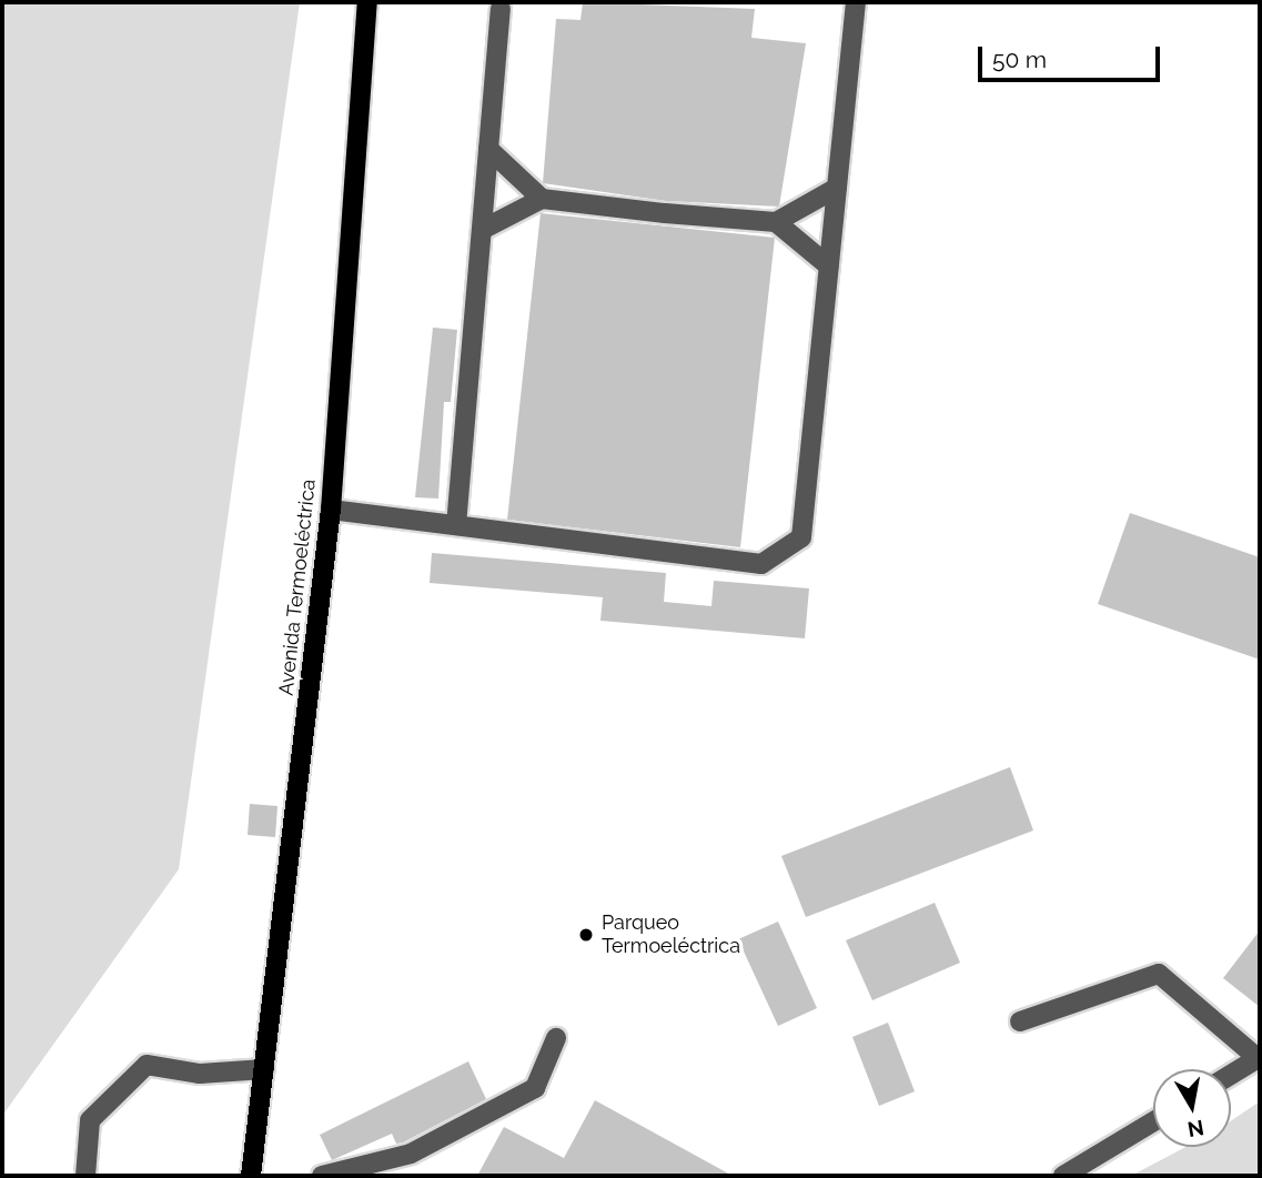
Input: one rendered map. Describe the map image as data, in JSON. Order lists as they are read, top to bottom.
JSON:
{
  "streets": {
    "main road": ["Avenida Termoeléctrica"]
  },
  "places": ["Parqueo Termoeléctrica"],
  "scale_bar": "50 m",
  "north": "bottom"
}
